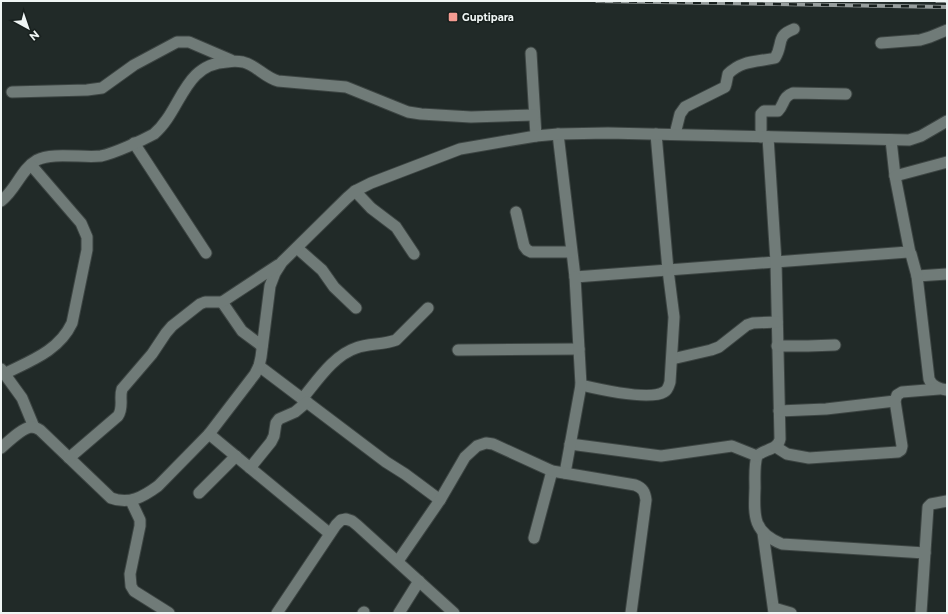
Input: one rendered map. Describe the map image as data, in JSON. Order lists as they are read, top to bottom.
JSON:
{
  "places": {
    "transit": ["Guptipara"]
  },
  "north": "bottom right"
}
